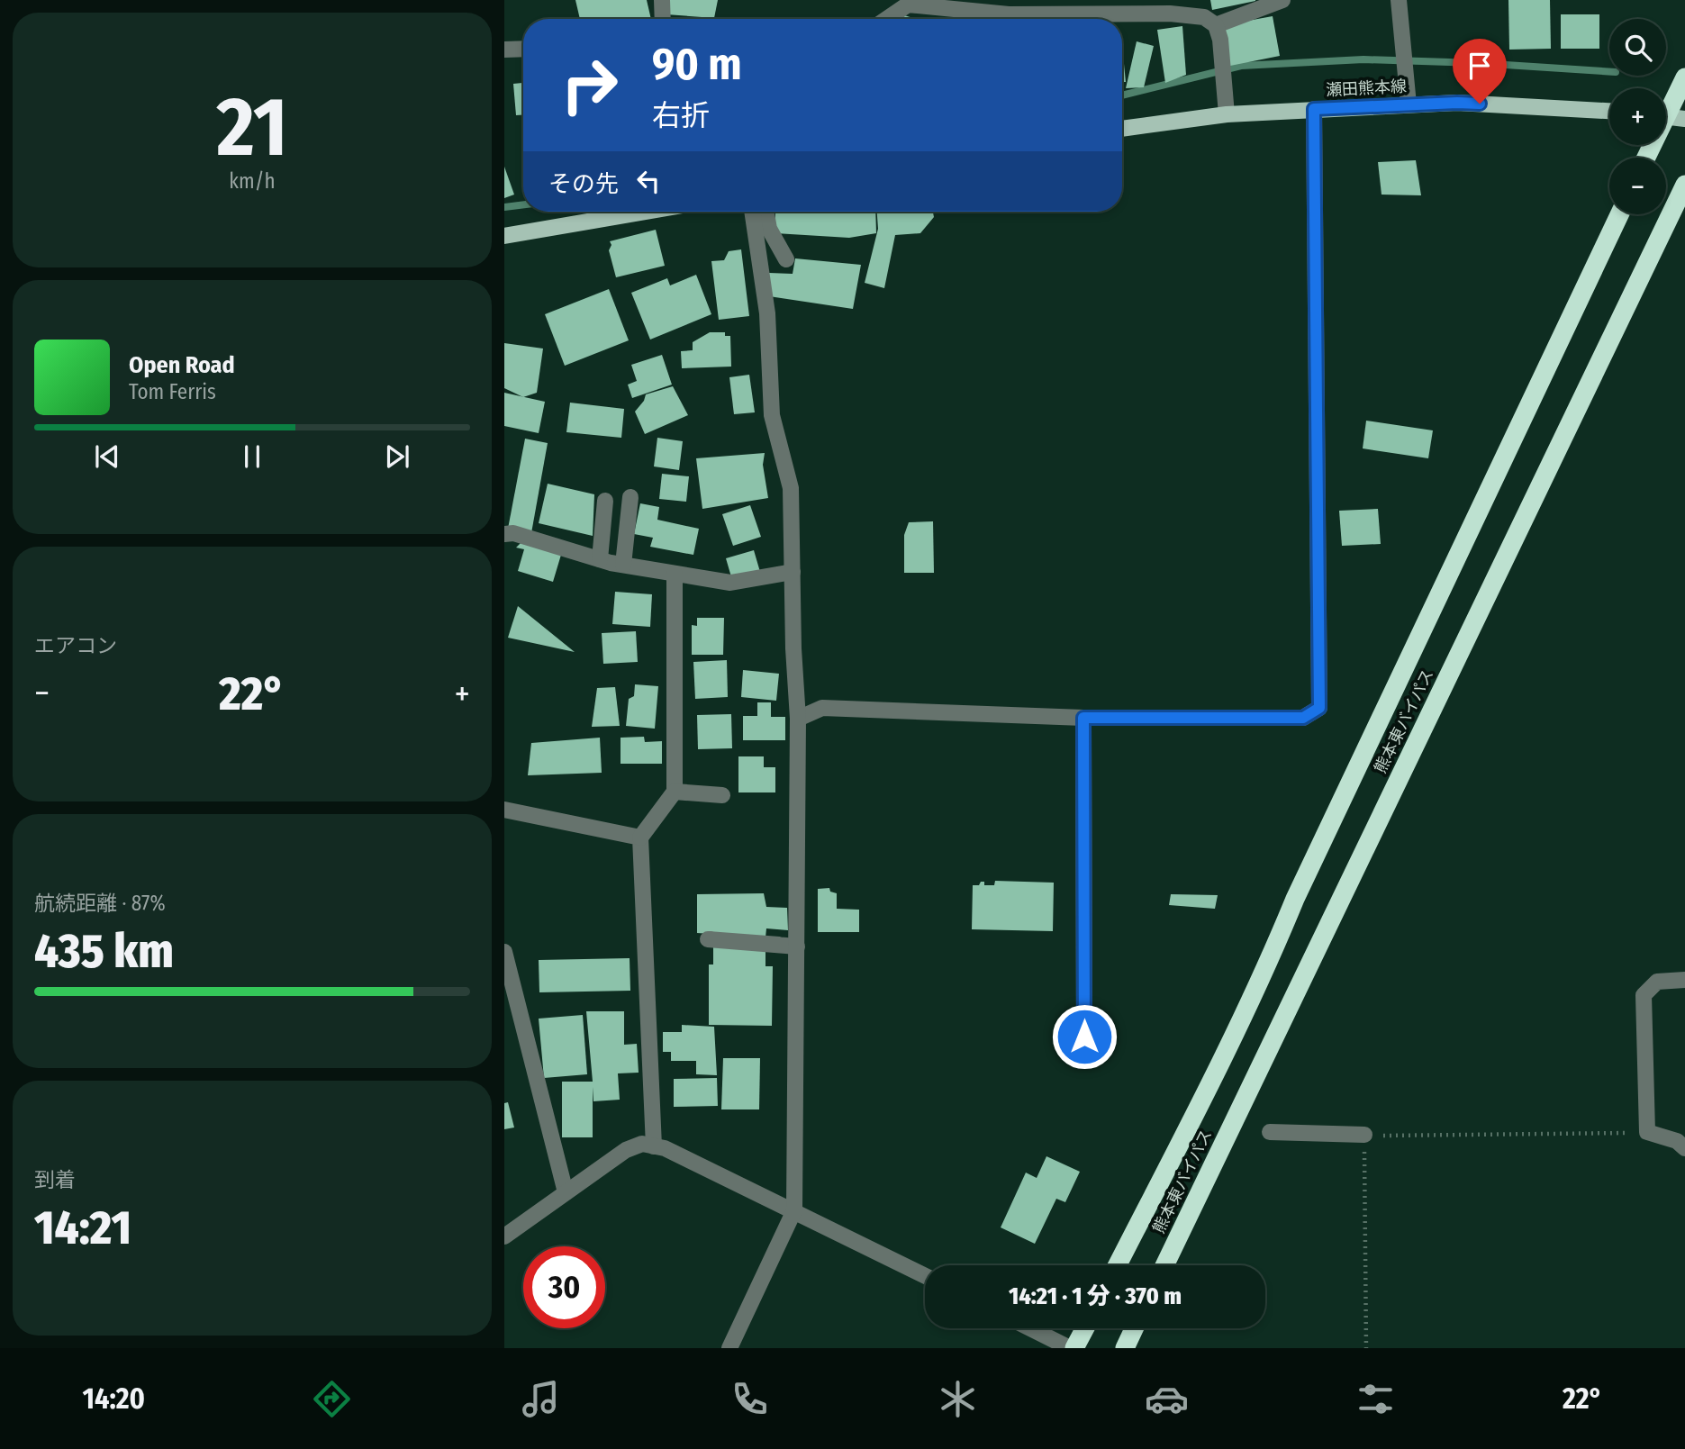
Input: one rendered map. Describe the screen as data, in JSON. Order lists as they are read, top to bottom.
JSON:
{
  "streets": {
    "highway": ["熊本東バイパス"],
    "main road": ["瀬田熊本線"]
  },
  "page": {
    "tile": [
      ["21", "km/h"],
      "エアコン",
      ["航続距離 · 87%", "435 km"],
      ["到着", "14:21"]
    ],
    "map_buttons": ["+", "−"],
    "turn": ["90 m", "右折"],
    "then": "その先",
    "song": ["Open Road", "Tom Ferris"],
    "heat": ["−", "22°", "+"],
    "limit": "30",
    "trip": "14:21 · 1 分 · 370 m",
    "tabs": ["14:20", "22°"]
  }
}
